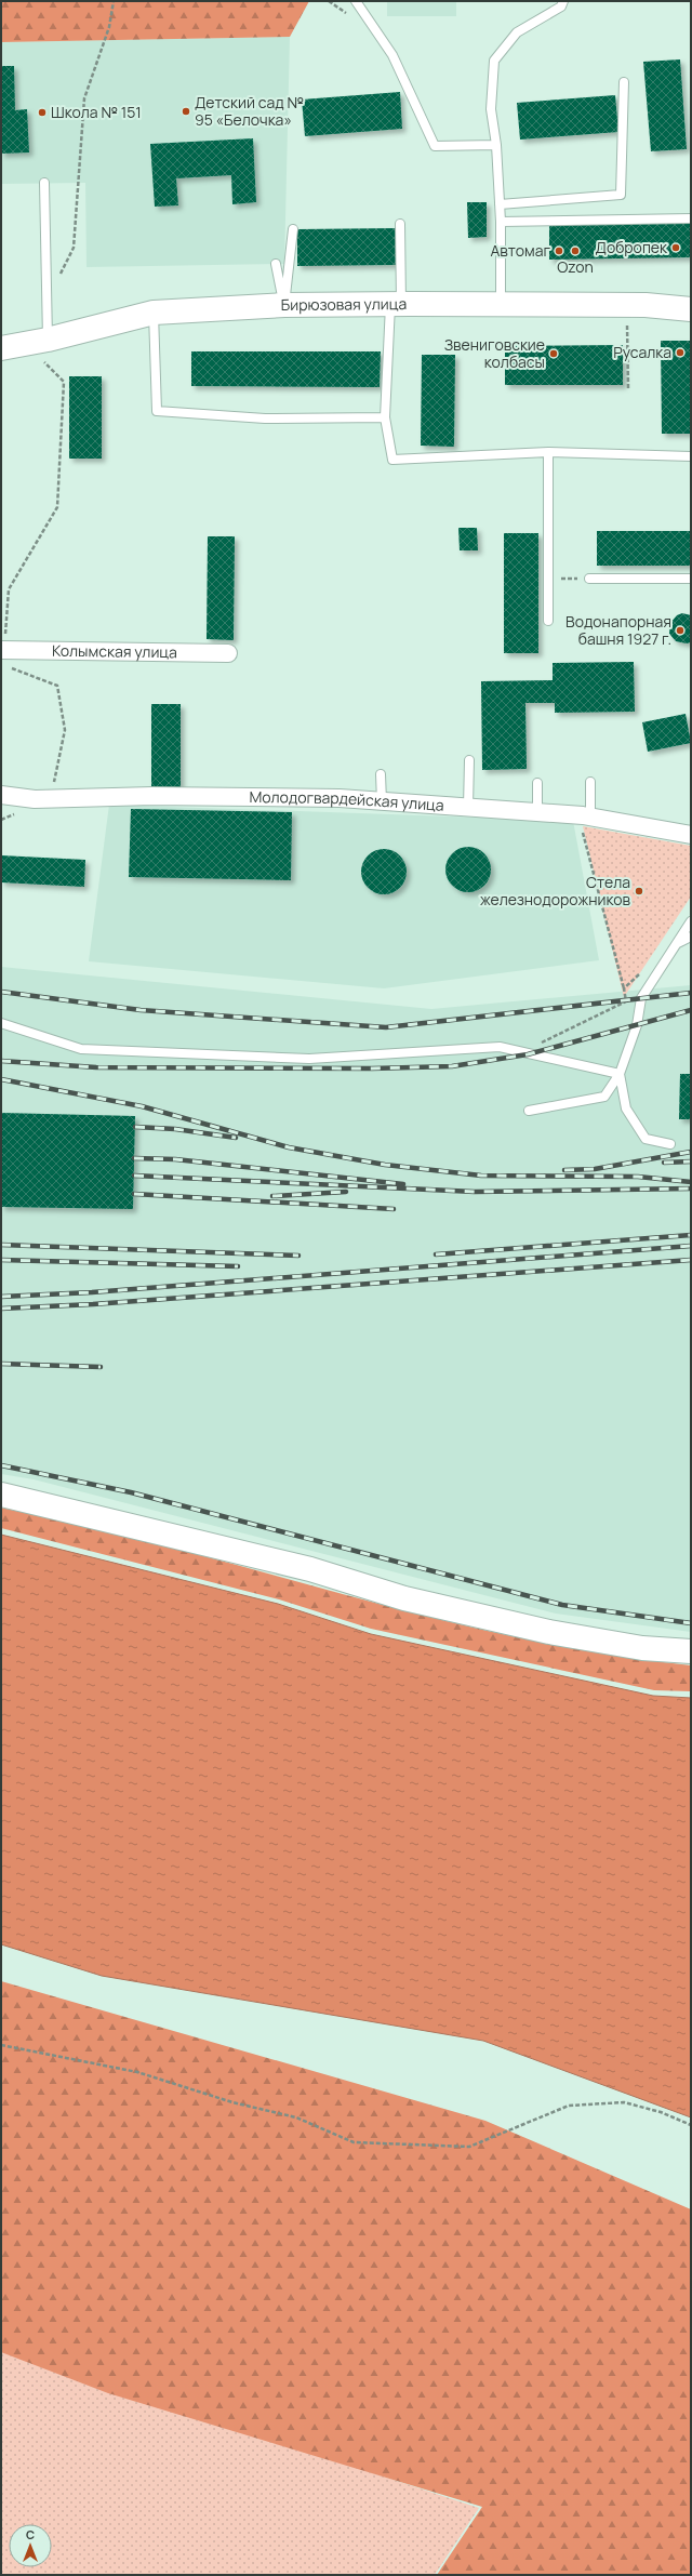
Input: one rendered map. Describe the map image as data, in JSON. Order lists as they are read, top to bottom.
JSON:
{
  "streets": {
    "main road": ["Бирюзовая улица"],
    "street": ["Колымская улица", "Молодогвардейская улица"]
  },
  "places": [
    "Детский сад № 95 «Белочка»",
    "Школа № 151",
    "Добропек",
    "Автомаг",
    "Ozon",
    "Русалка",
    "Звениговские колбасы",
    "Водонапорная башня 1927 г.",
    "Стела железнодорожников"
  ],
  "north": "top"
}
